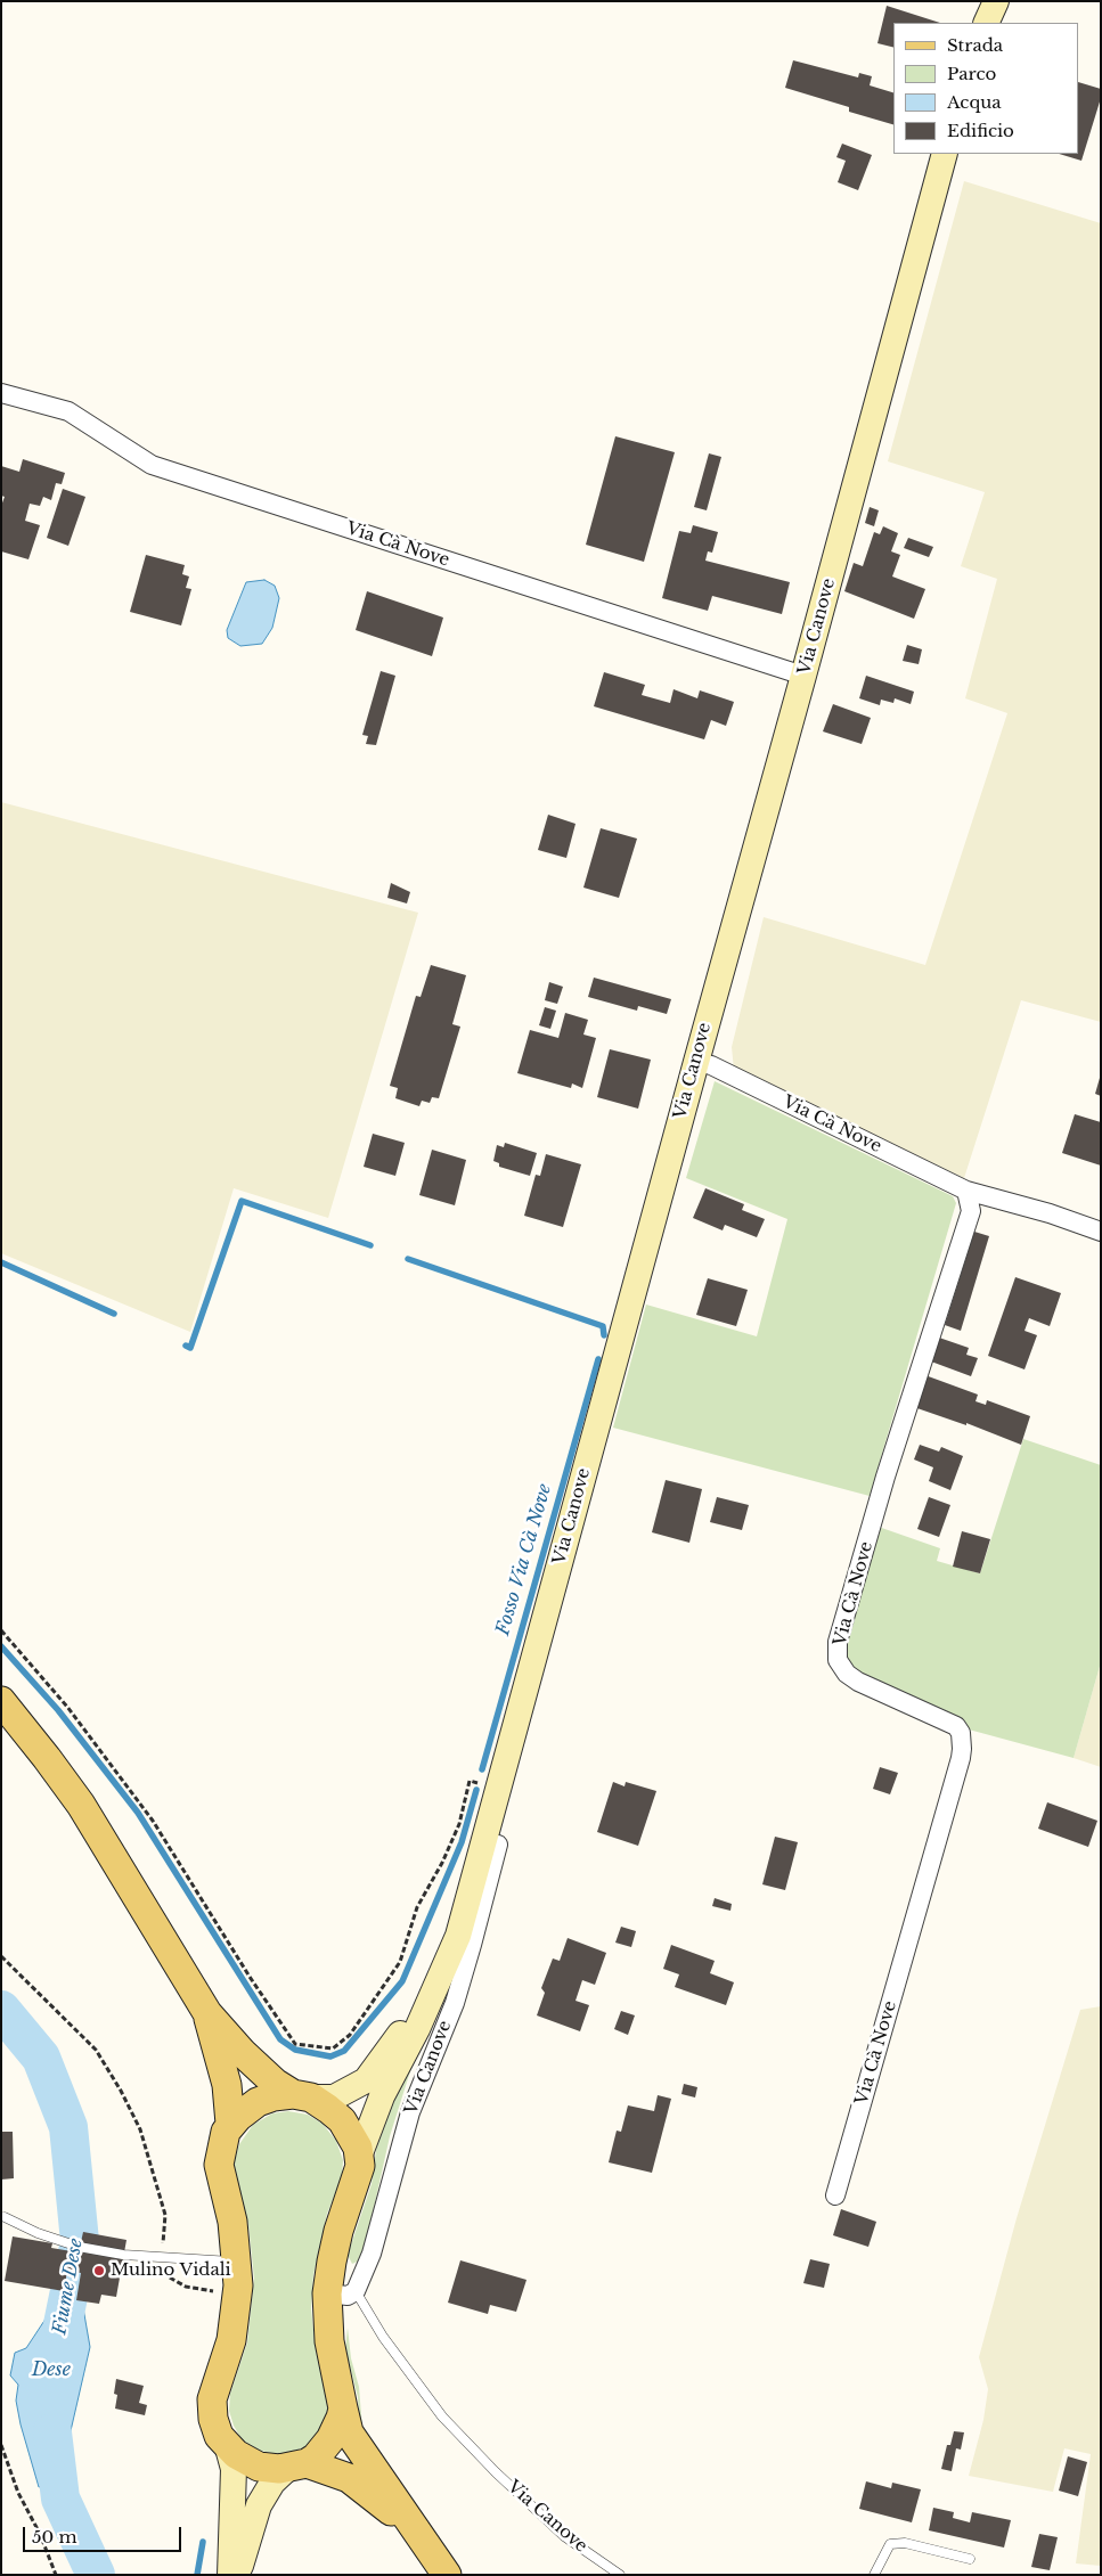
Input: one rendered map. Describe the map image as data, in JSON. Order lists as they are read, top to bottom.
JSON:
{
  "streets": {
    "street": ["Via Cà Nove", "Via Canove"]
  },
  "crossings": [
    ["Via Cà Nove", "Via Canove"]
  ],
  "water": ["Fosso Via Cà Nove", "Fiume Dese", "Dese"],
  "places": ["Mulino Vidali"],
  "legend": [
    "Strada",
    "Parco",
    "Acqua",
    "Edificio"
  ],
  "scale_bar": "50 m"
}
